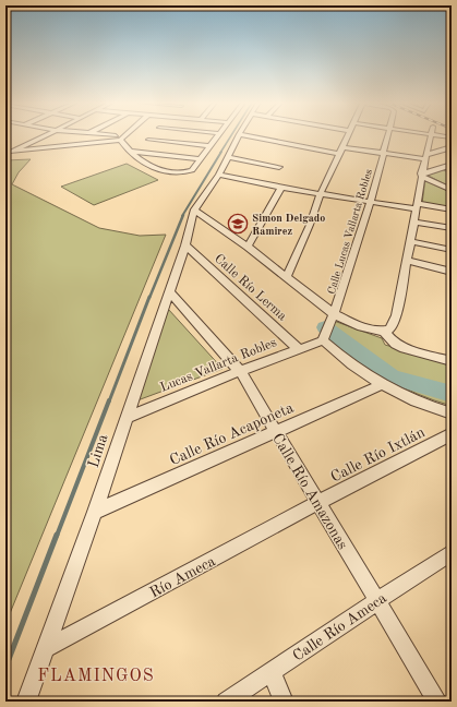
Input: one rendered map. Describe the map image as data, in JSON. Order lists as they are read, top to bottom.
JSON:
{
  "streets": {
    "street": [
      "Calle Lucas Vallarta Robles",
      "Calle Río Lerma",
      "Lucas Vallarta Robles",
      "Calle Río Acaponeta",
      "Lima",
      "Calle Río Ixtlán",
      "Calle Río Amazonas",
      "Río Ameca",
      "Calle Río Ameca"
    ]
  },
  "crossings": [
    ["Calle Lucas Vallarta Robles", "Lucas Vallarta Robles"],
    ["Calle Río Lerma", "Lucas Vallarta Robles"],
    ["Calle Río Lerma", "Lima"],
    ["Lucas Vallarta Robles", "Lima"],
    ["Lucas Vallarta Robles", "Calle Río Amazonas"],
    ["Calle Río Acaponeta", "Lima"],
    ["Calle Río Acaponeta", "Calle Río Amazonas"],
    ["Lima", "Calle Río Amazonas"],
    ["Lima", "Río Ameca"],
    ["Calle Río Ixtlán", "Calle Río Amazonas"],
    ["Calle Río Ixtlán", "Río Ameca"],
    ["Calle Río Amazonas", "Río Ameca"],
    ["Calle Río Amazonas", "Calle Río Ameca"]
  ],
  "districts": ["FLAMINGOS"],
  "places": {
    "school or university": ["Simon Delgado Ramirez"]
  }
}
